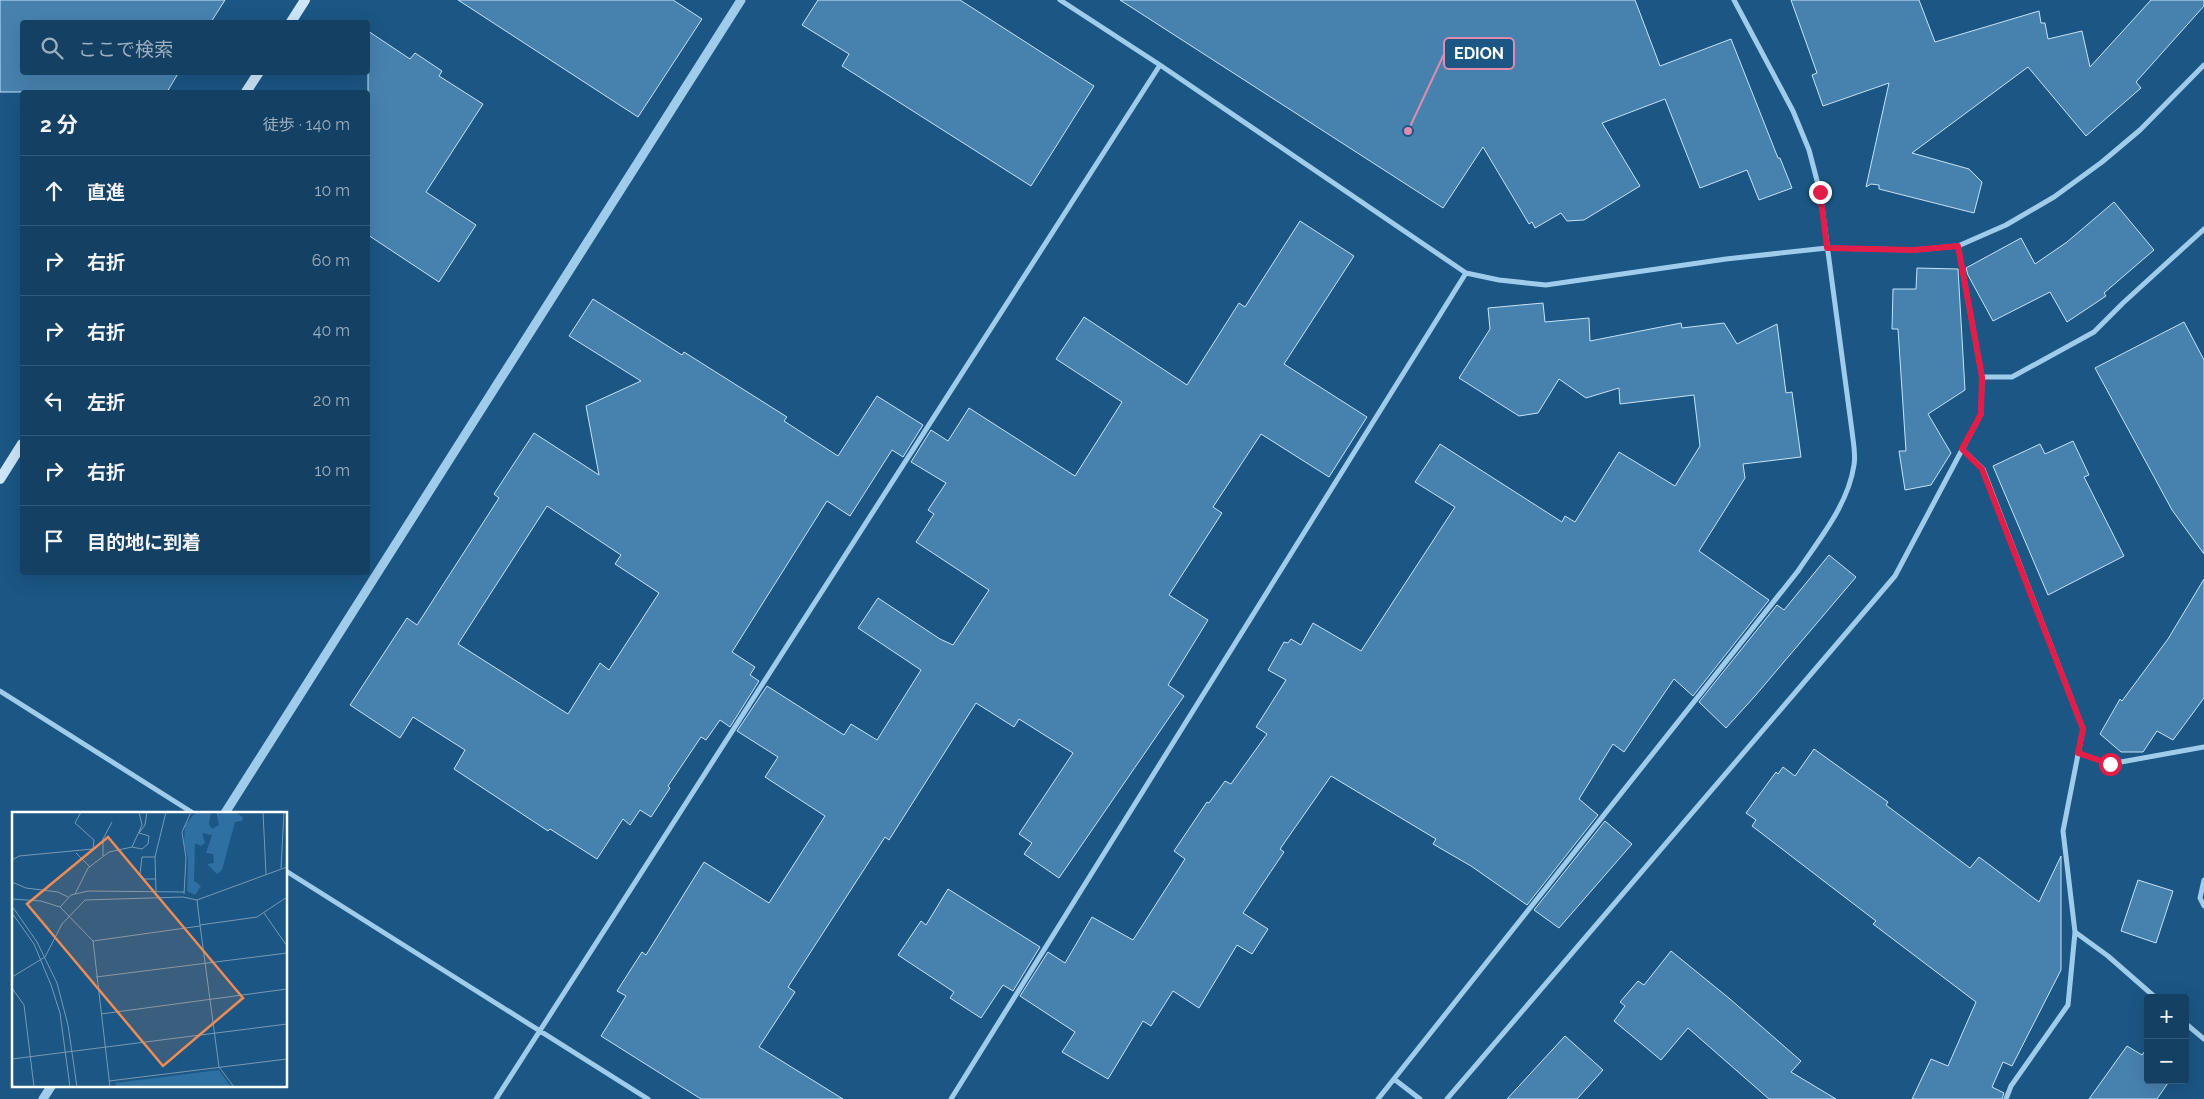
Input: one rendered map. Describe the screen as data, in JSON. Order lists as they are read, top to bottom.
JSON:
{
  "places": ["EDION"],
  "page": {
    "search": "ここで検索",
    "heading": ["2 分", "徒歩 · 140 m"],
    "list": [
      ["直進", "10 m"],
      ["右折", "60 m"],
      ["右折", "40 m"],
      ["左折", "20 m"],
      ["右折", "10 m"],
      "目的地に到着"
    ],
    "map_buttons": ["+", "−"]
  }
}
